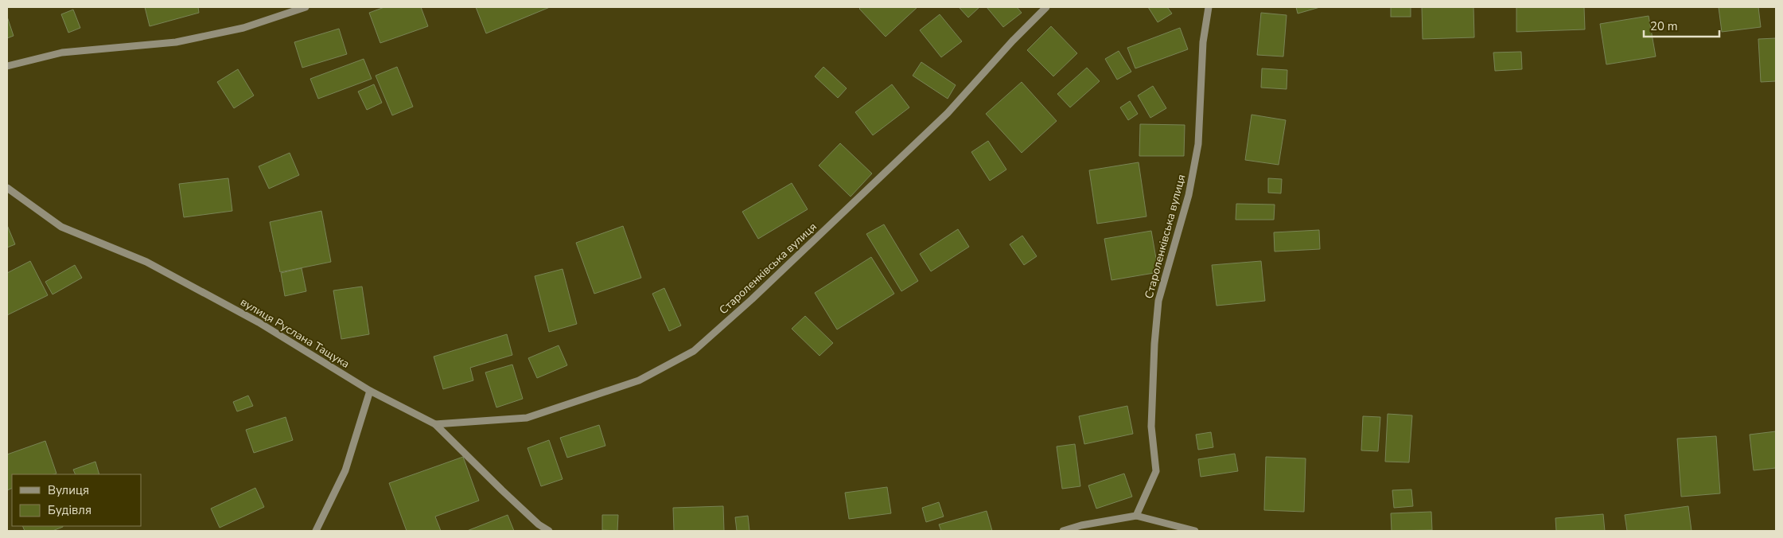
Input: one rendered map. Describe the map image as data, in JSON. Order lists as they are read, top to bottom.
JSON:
{
  "streets": {
    "street": ["Староленківська вулиця", "вулиця Руслана Тащука"]
  },
  "crossings": [
    ["Староленківська вулиця", "вулиця Руслана Тащука"]
  ],
  "legend": ["Вулиця", "Будівля"],
  "scale_bar": "20 m"
}
